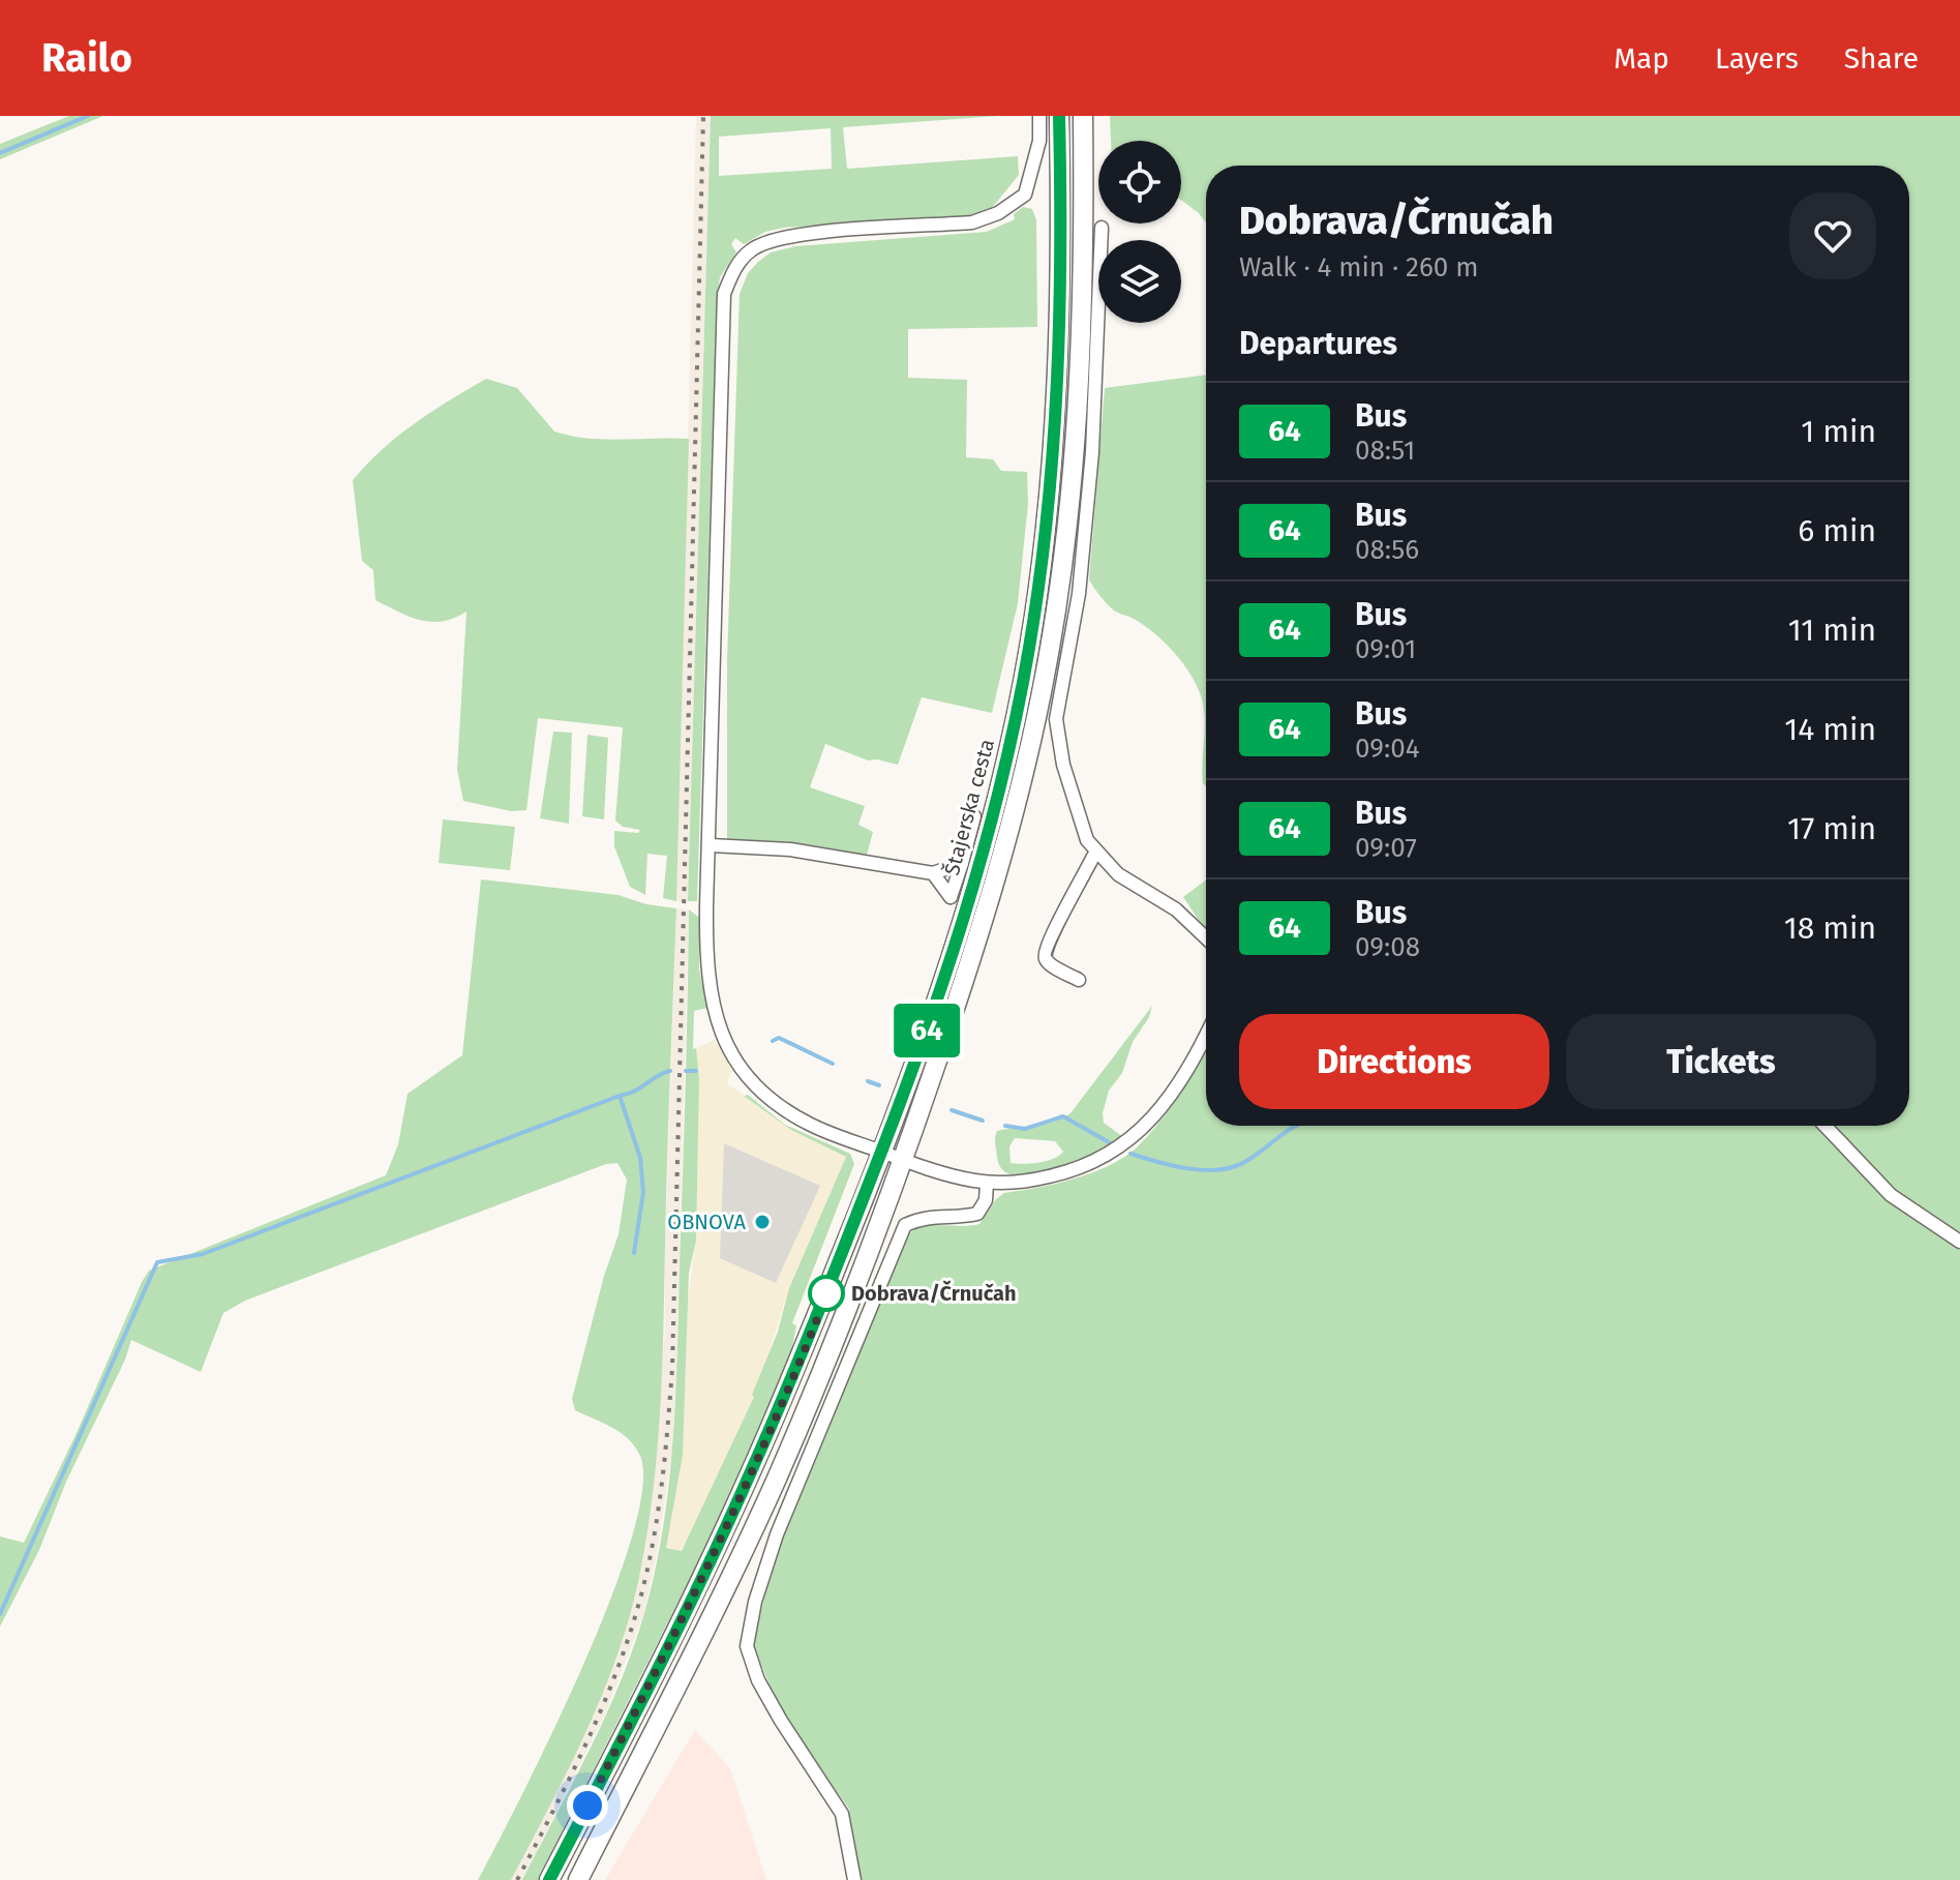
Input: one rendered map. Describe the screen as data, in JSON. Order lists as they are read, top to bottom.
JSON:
{
  "streets": {
    "main road": ["Štajerska cesta"]
  },
  "places": ["OBNOVA", "Dobrava/Črnučah"],
  "lines": ["bus line 64"],
  "page": {
    "header": "Railo",
    "nav": ["Map", "Layers", "Share"],
    "on_map": "64",
    "heading": [
      ["Dobrava/Črnučah", "Walk · 4 min · 260 m"],
      "Departures"
    ],
    "list": [
      {
        "mark": "64",
        "name": "Bus",
        "note": "08:51",
        "value": "1 min"
      },
      {
        "mark": "64",
        "name": "Bus",
        "note": "08:56",
        "value": "6 min"
      },
      {
        "mark": "64",
        "name": "Bus",
        "note": "09:01",
        "value": "11 min"
      },
      {
        "mark": "64",
        "name": "Bus",
        "note": "09:04",
        "value": "14 min"
      },
      {
        "mark": "64",
        "name": "Bus",
        "note": "09:07",
        "value": "17 min"
      },
      {
        "mark": "64",
        "name": "Bus",
        "note": "09:08",
        "value": "18 min"
      }
    ],
    "buttons": ["Directions", "Tickets"]
  }
}
